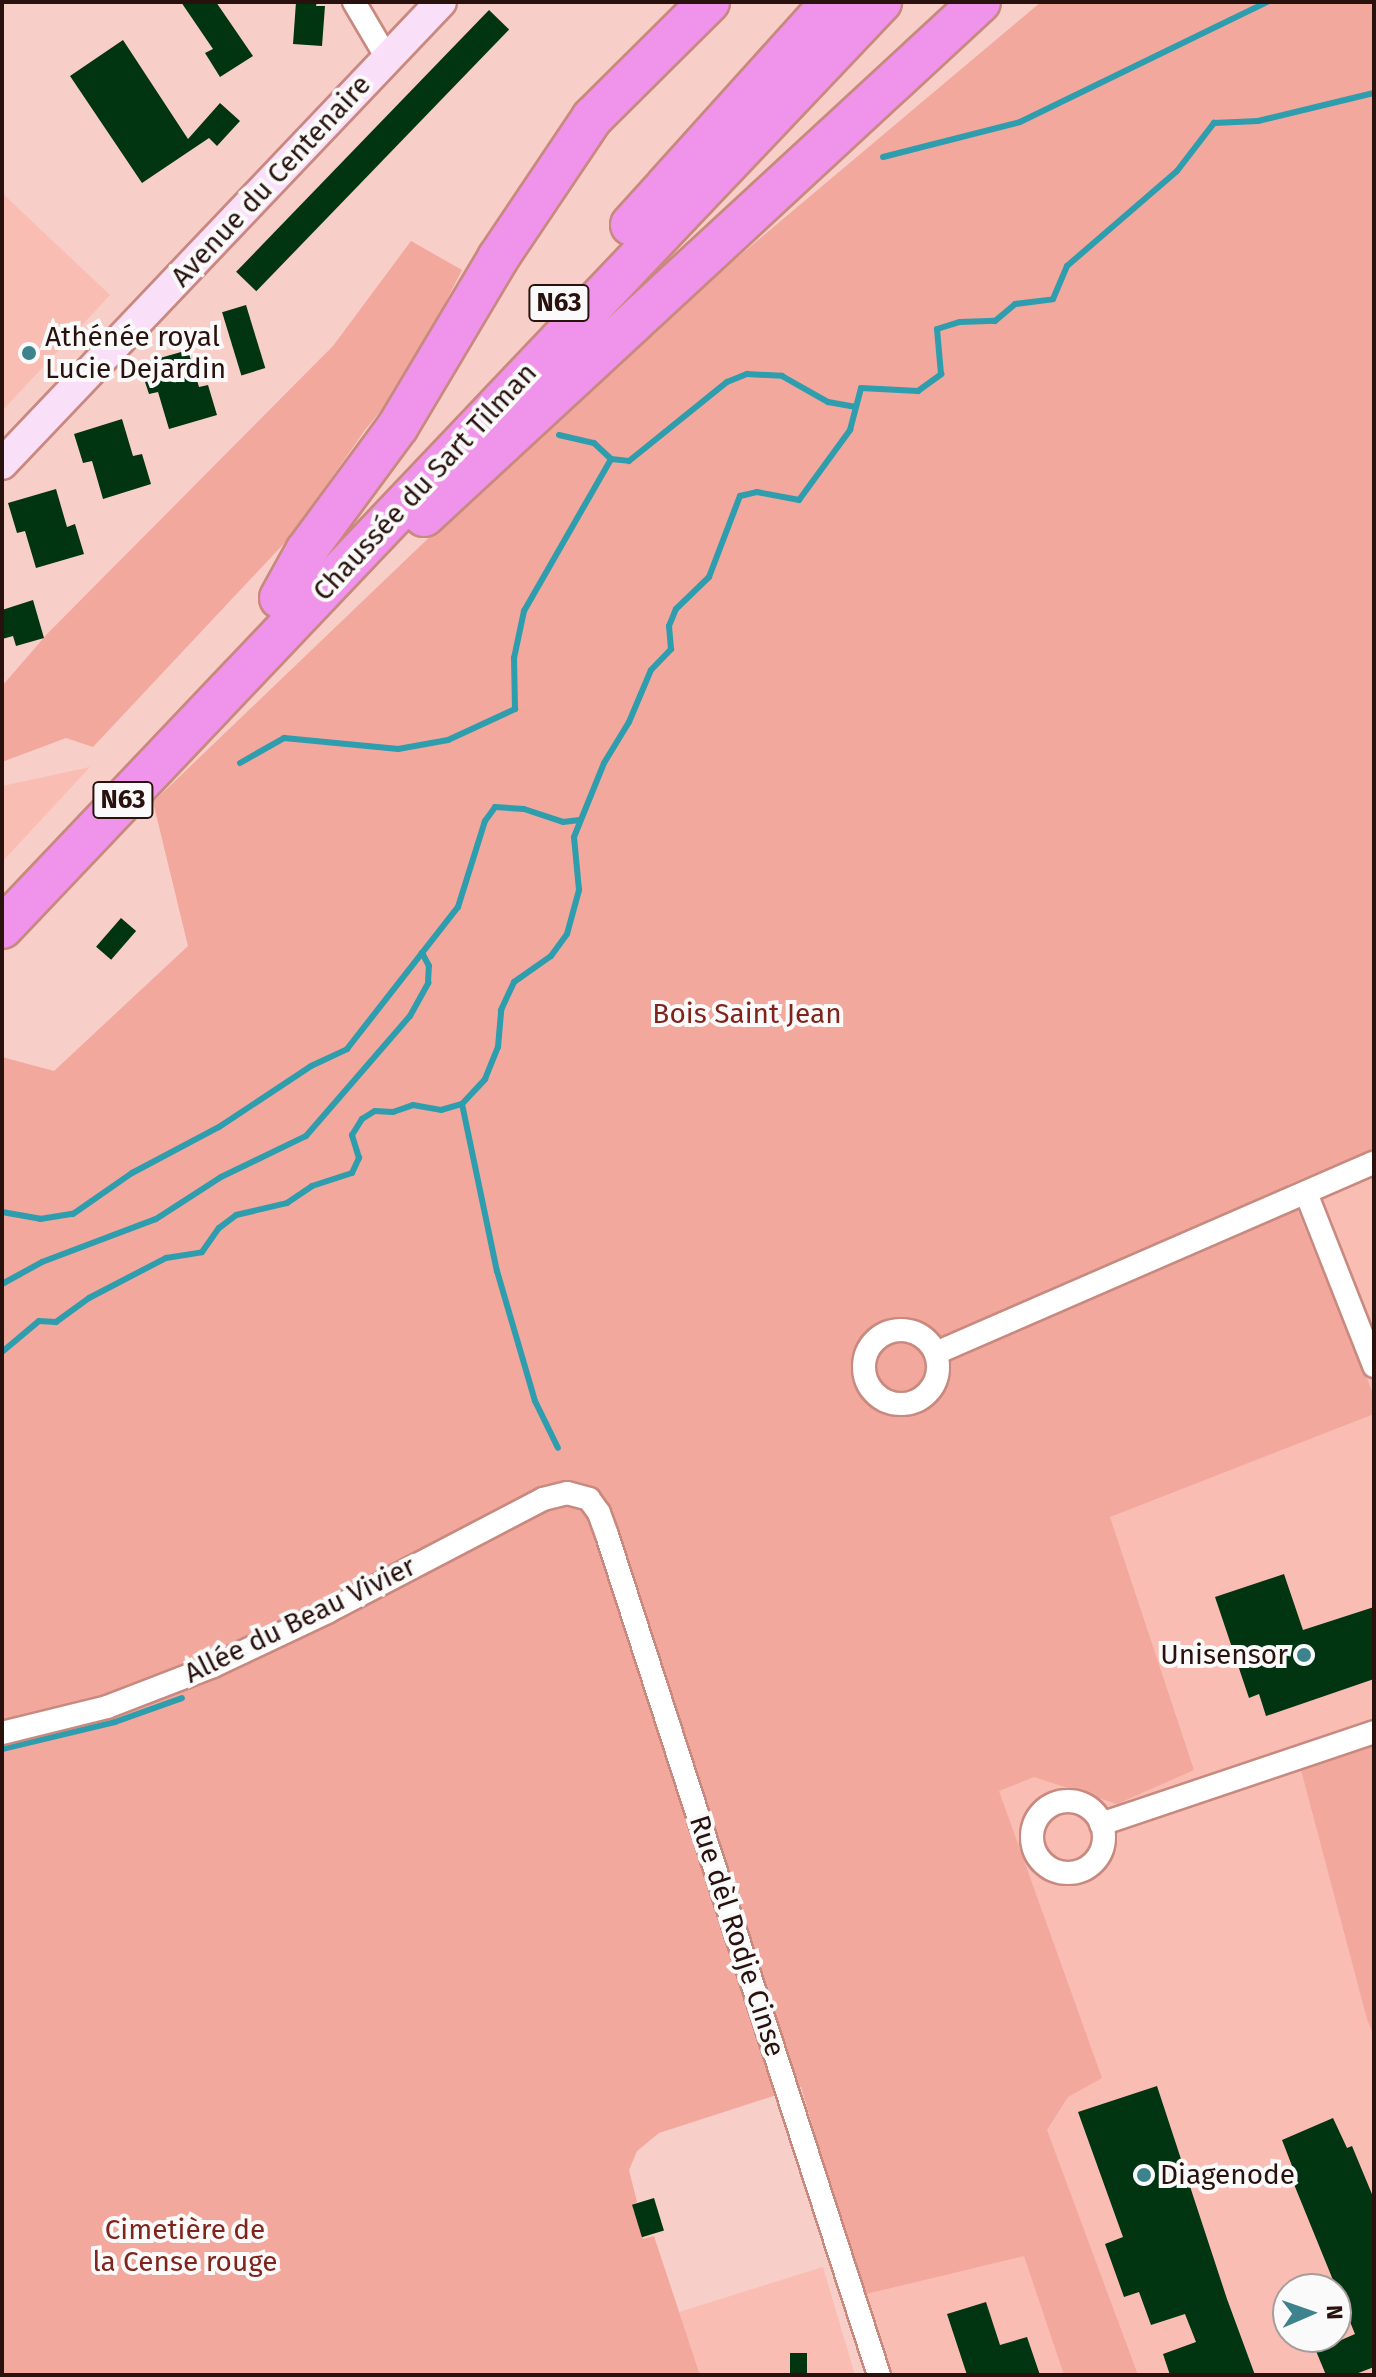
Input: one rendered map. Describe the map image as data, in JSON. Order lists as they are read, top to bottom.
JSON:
{
  "streets": {
    "highway": ["N63", "Chaussée du Sart Tilman"],
    "street": ["Avenue du Centenaire", "Allée du Beau Vivier", "Rue dèl Rodje Cinse"]
  },
  "crossings": [
    ["Allée du Beau Vivier", "Rue dèl Rodje Cinse"]
  ],
  "parks": ["Bois Saint Jean", "Cimetière de la Cense rouge"],
  "places": ["Athénée royal Lucie Dejardin", "Unisensor", "Diagenode"],
  "north": "right"
}
